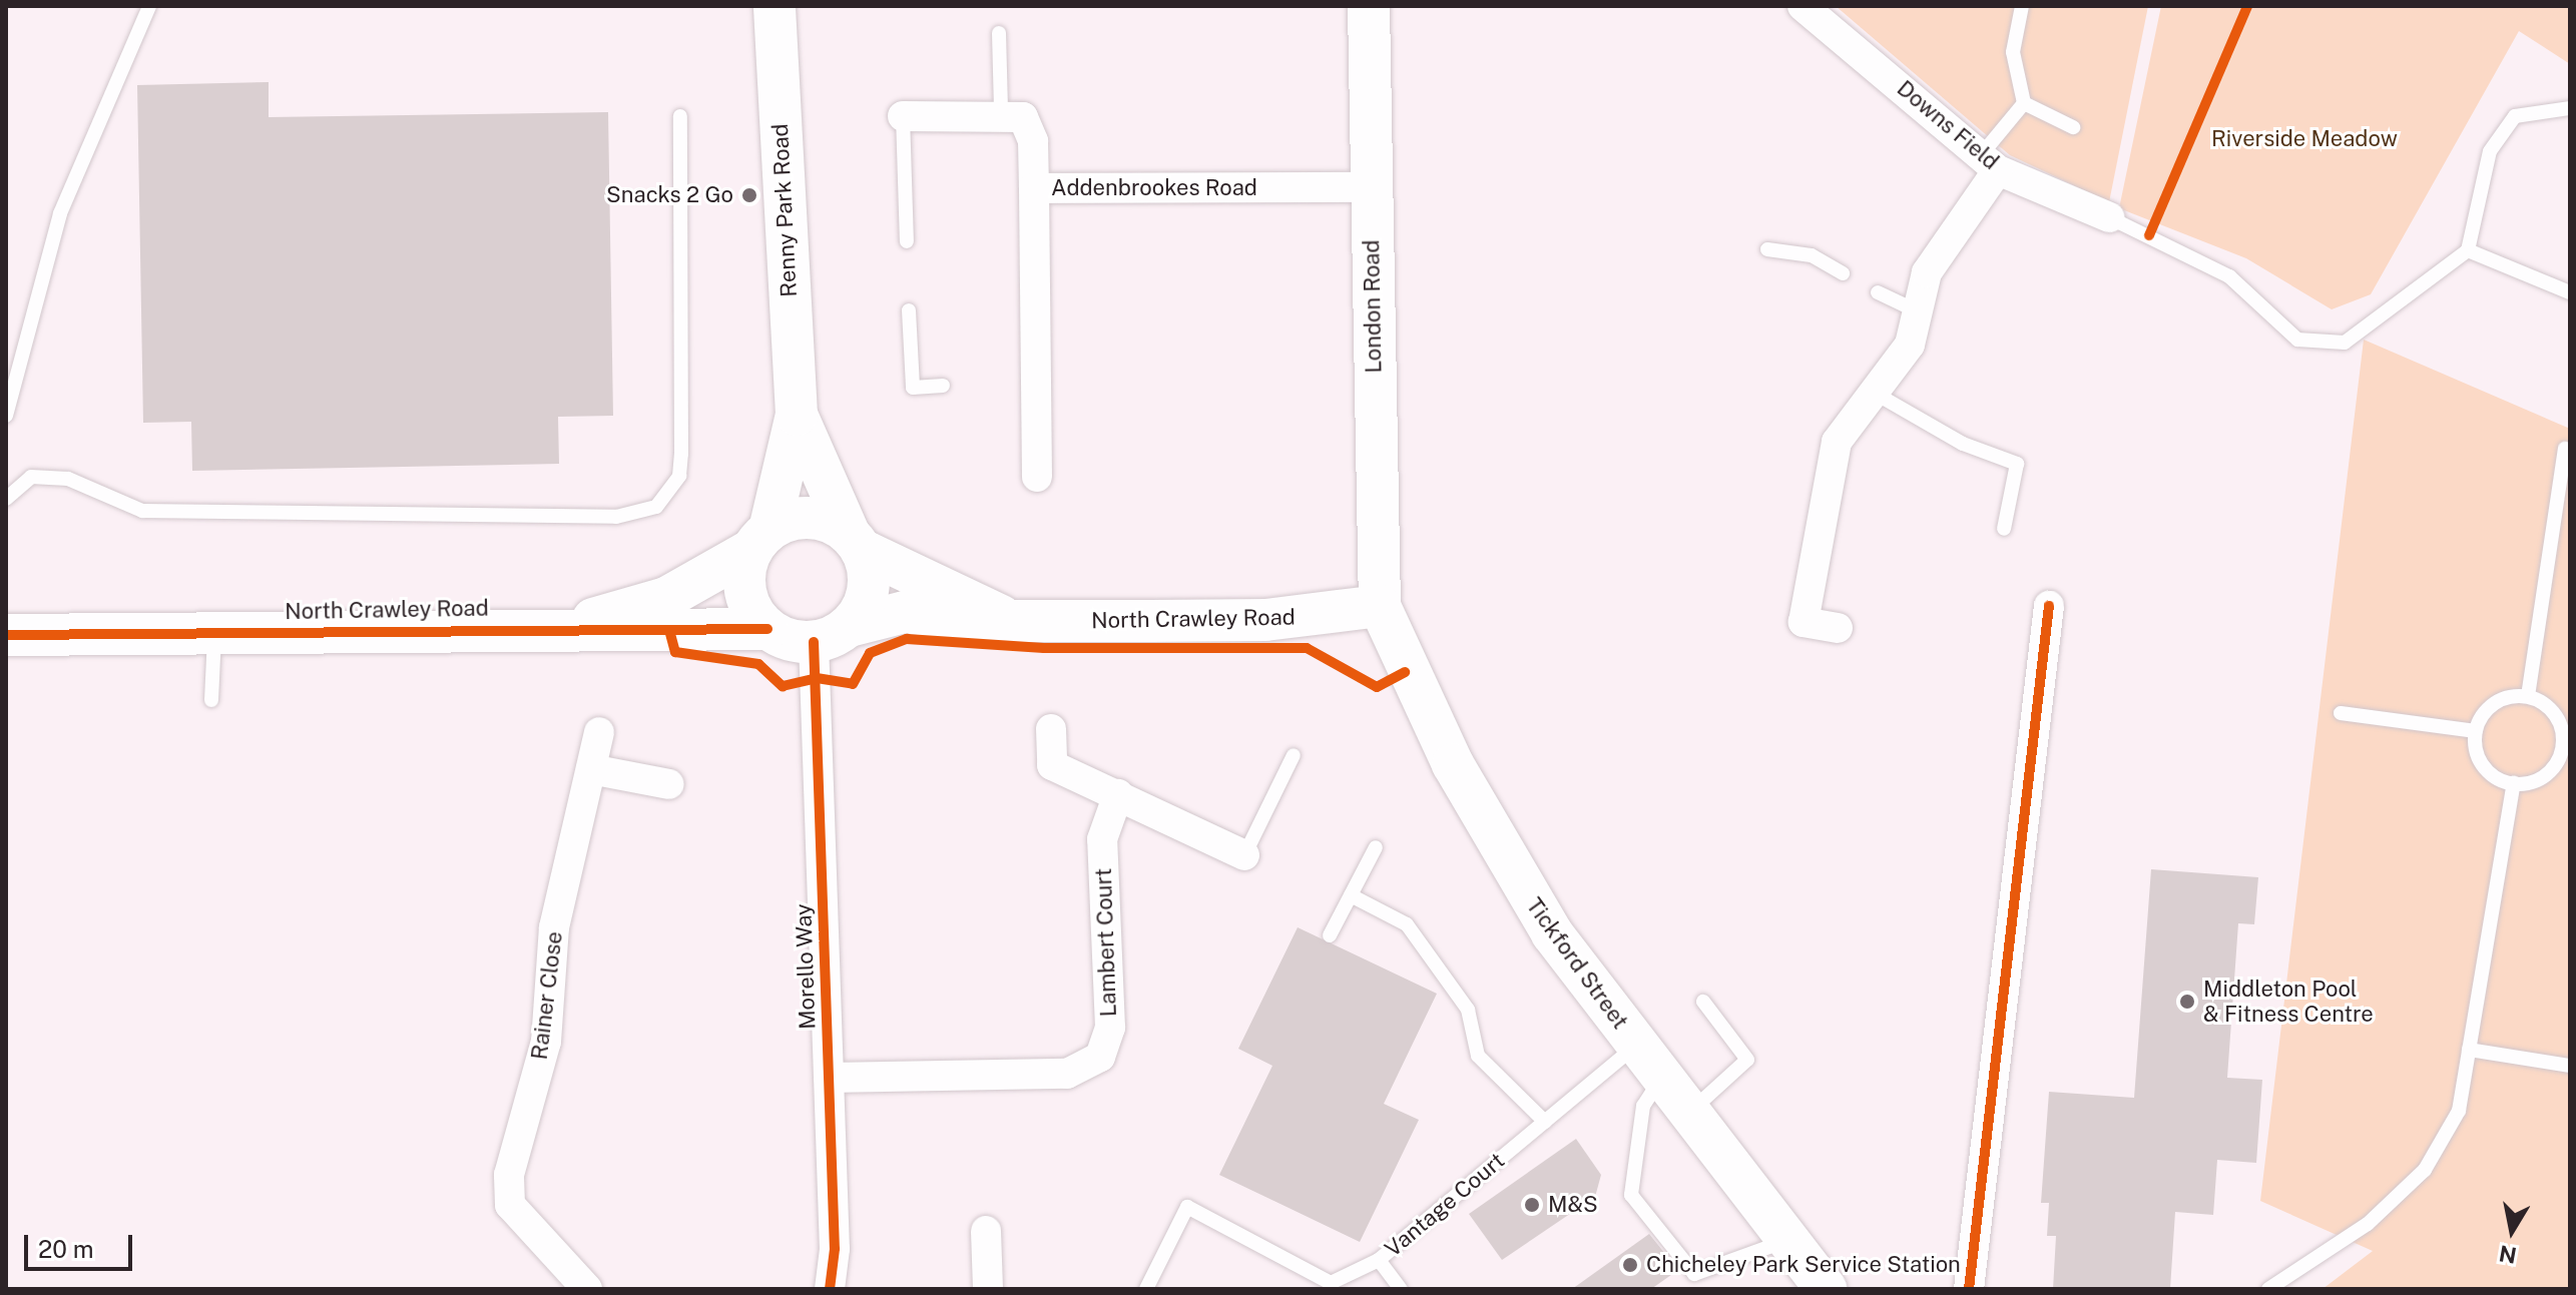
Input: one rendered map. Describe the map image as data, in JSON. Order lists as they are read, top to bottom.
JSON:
{
  "streets": {
    "street": [
      "Downs Field",
      "Addenbrookes Road",
      "Renny Park Road",
      "London Road",
      "North Crawley Road",
      "Lambert Court",
      "Tickford Street",
      "Morello Way",
      "Rainer Close"
    ],
    "lane": ["Vantage Court"]
  },
  "crossings": [
    ["Addenbrookes Road", "London Road"],
    ["Renny Park Road", "North Crawley Road"],
    ["Renny Park Road", "Morello Way"],
    ["London Road", "North Crawley Road"],
    ["London Road", "Tickford Street"],
    ["North Crawley Road", "Tickford Street"],
    ["North Crawley Road", "Morello Way"],
    ["Lambert Court", "Morello Way"],
    ["Tickford Street", "Vantage Court"]
  ],
  "parks": ["Riverside Meadow"],
  "places": [
    "Snacks 2 Go",
    "Middleton Pool & Fitness Centre",
    "M&S",
    "Chicheley Park Service Station"
  ],
  "scale_bar": "20 m",
  "north": "bottom"
}
